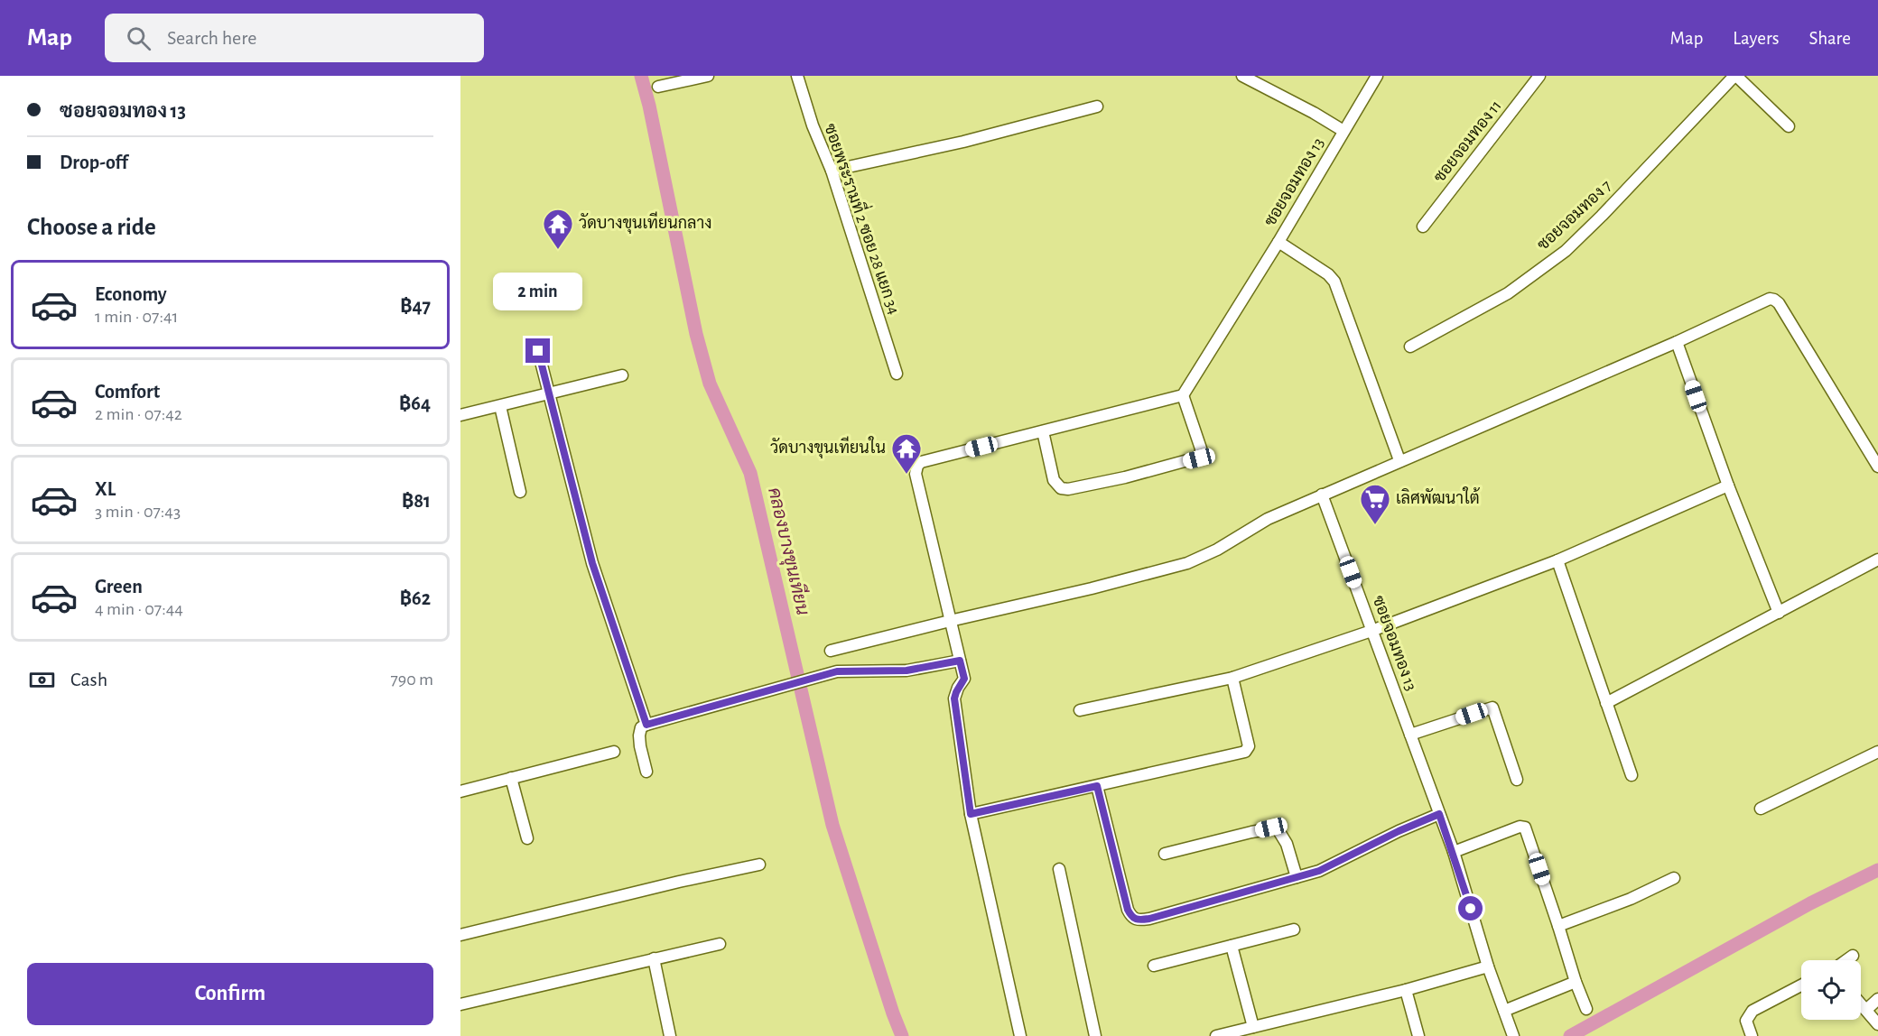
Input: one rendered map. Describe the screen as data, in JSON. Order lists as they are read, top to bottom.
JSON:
{
  "streets": {
    "street": [
      "ซอยจอมทอง 11",
      "ซอยจอมทอง 13",
      "ซอยจอมทอง 7",
      "ซอยพระรามที่ 2 ซอย 28 แยก 34"
    ]
  },
  "water": ["คลองบางขุนเทียน"],
  "places": {
    "temple": ["วัดบางขุนเทียนกลาง", "วัดบางขุนเทียนใน"],
    "supermarket": ["เลิศพัฒนาใต้"]
  },
  "page": {
    "header": "Map",
    "search": "Search here",
    "nav": ["Map", "Layers", "Share"],
    "banner": ["ซอยจอมทอง 13", "Drop-off"],
    "heading": "Choose a ride",
    "list": [
      {
        "name": "Economy",
        "note": "1 min · 07:41",
        "value": "฿47"
      },
      {
        "name": "Comfort",
        "note": "2 min · 07:42",
        "value": "฿64"
      },
      {
        "name": "XL",
        "note": "3 min · 07:43",
        "value": "฿81"
      },
      {
        "name": "Green",
        "note": "4 min · 07:44",
        "value": "฿62"
      }
    ],
    "bubble": "2 min",
    "pay": ["Cash", "790 m"],
    "buttons": "Confirm"
  }
}
